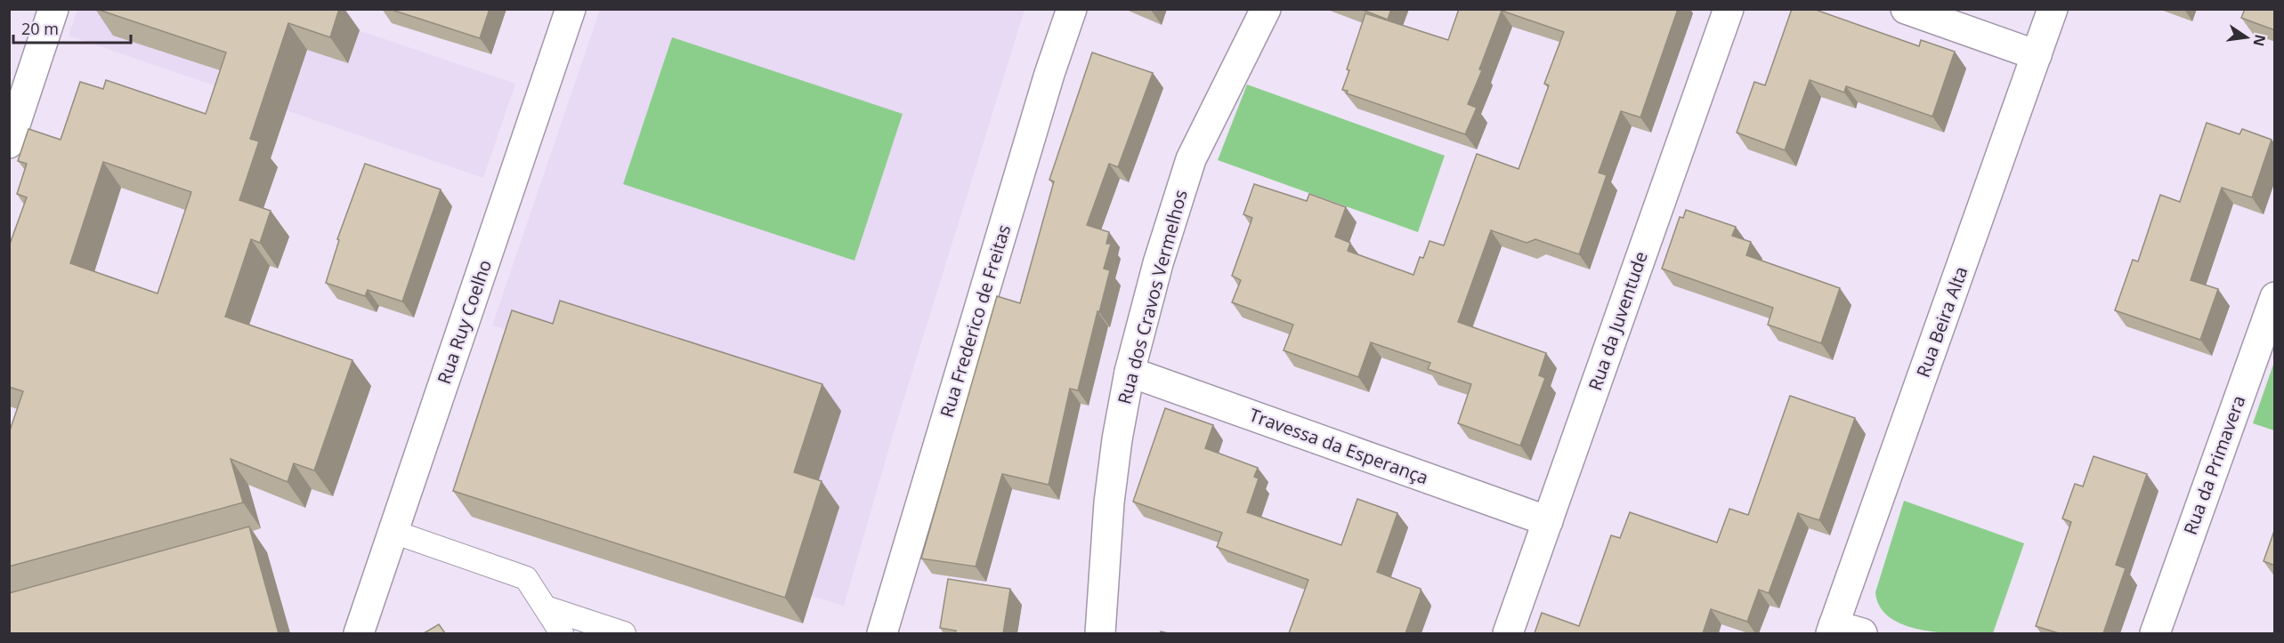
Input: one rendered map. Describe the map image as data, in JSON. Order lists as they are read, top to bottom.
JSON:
{
  "streets": {
    "street": [
      "Rua dos Cravos Vermelhos",
      "Rua Frederico de Freitas",
      "Rua da Juventude",
      "Rua Ruy Coelho",
      "Rua Beira Alta",
      "Travessa da Esperança",
      "Rua da Primavera"
    ]
  },
  "crossings": [
    ["Rua dos Cravos Vermelhos", "Travessa da Esperança"],
    ["Rua da Juventude", "Travessa da Esperança"]
  ],
  "scale_bar": "20 m",
  "north": "right"
}
